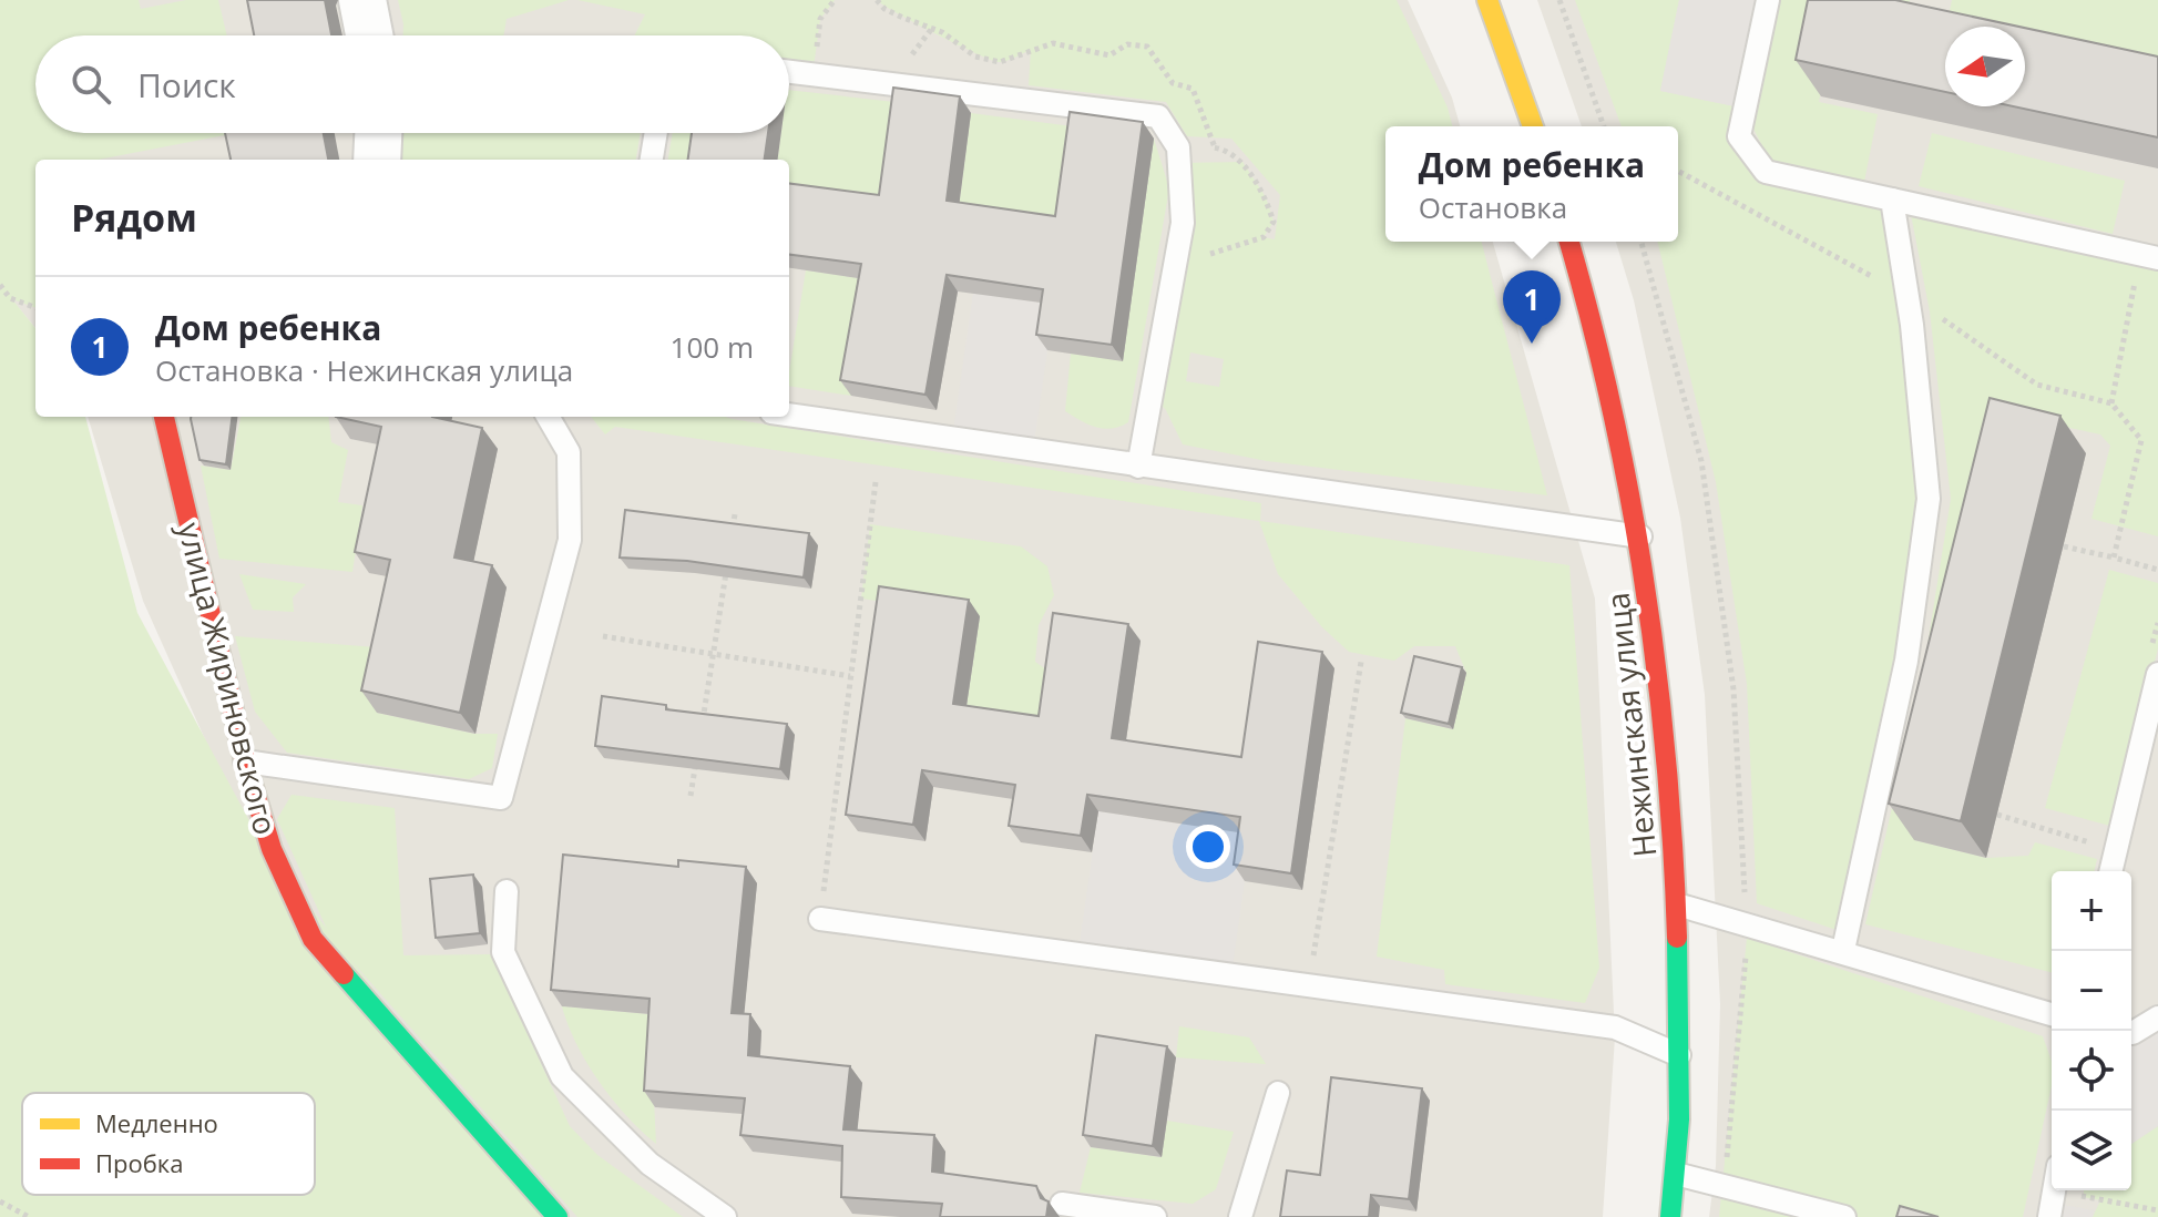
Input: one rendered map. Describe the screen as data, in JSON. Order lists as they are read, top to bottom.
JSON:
{
  "streets": {
    "street": ["улица Жириновского", "Нежинская улица"]
  },
  "legend": ["Медленно", "Пробка"],
  "north": "left",
  "page": {
    "search": "Поиск",
    "popup": ["Дом ребенка", "Остановка"],
    "heading": "Рядом",
    "pins": "1",
    "list": [
      {
        "mark": "1",
        "name": "Дом ребенка",
        "note": "Остановка · Нежинская улица",
        "value": "100 m"
      }
    ],
    "map_buttons": ["+", "−"]
  }
}
